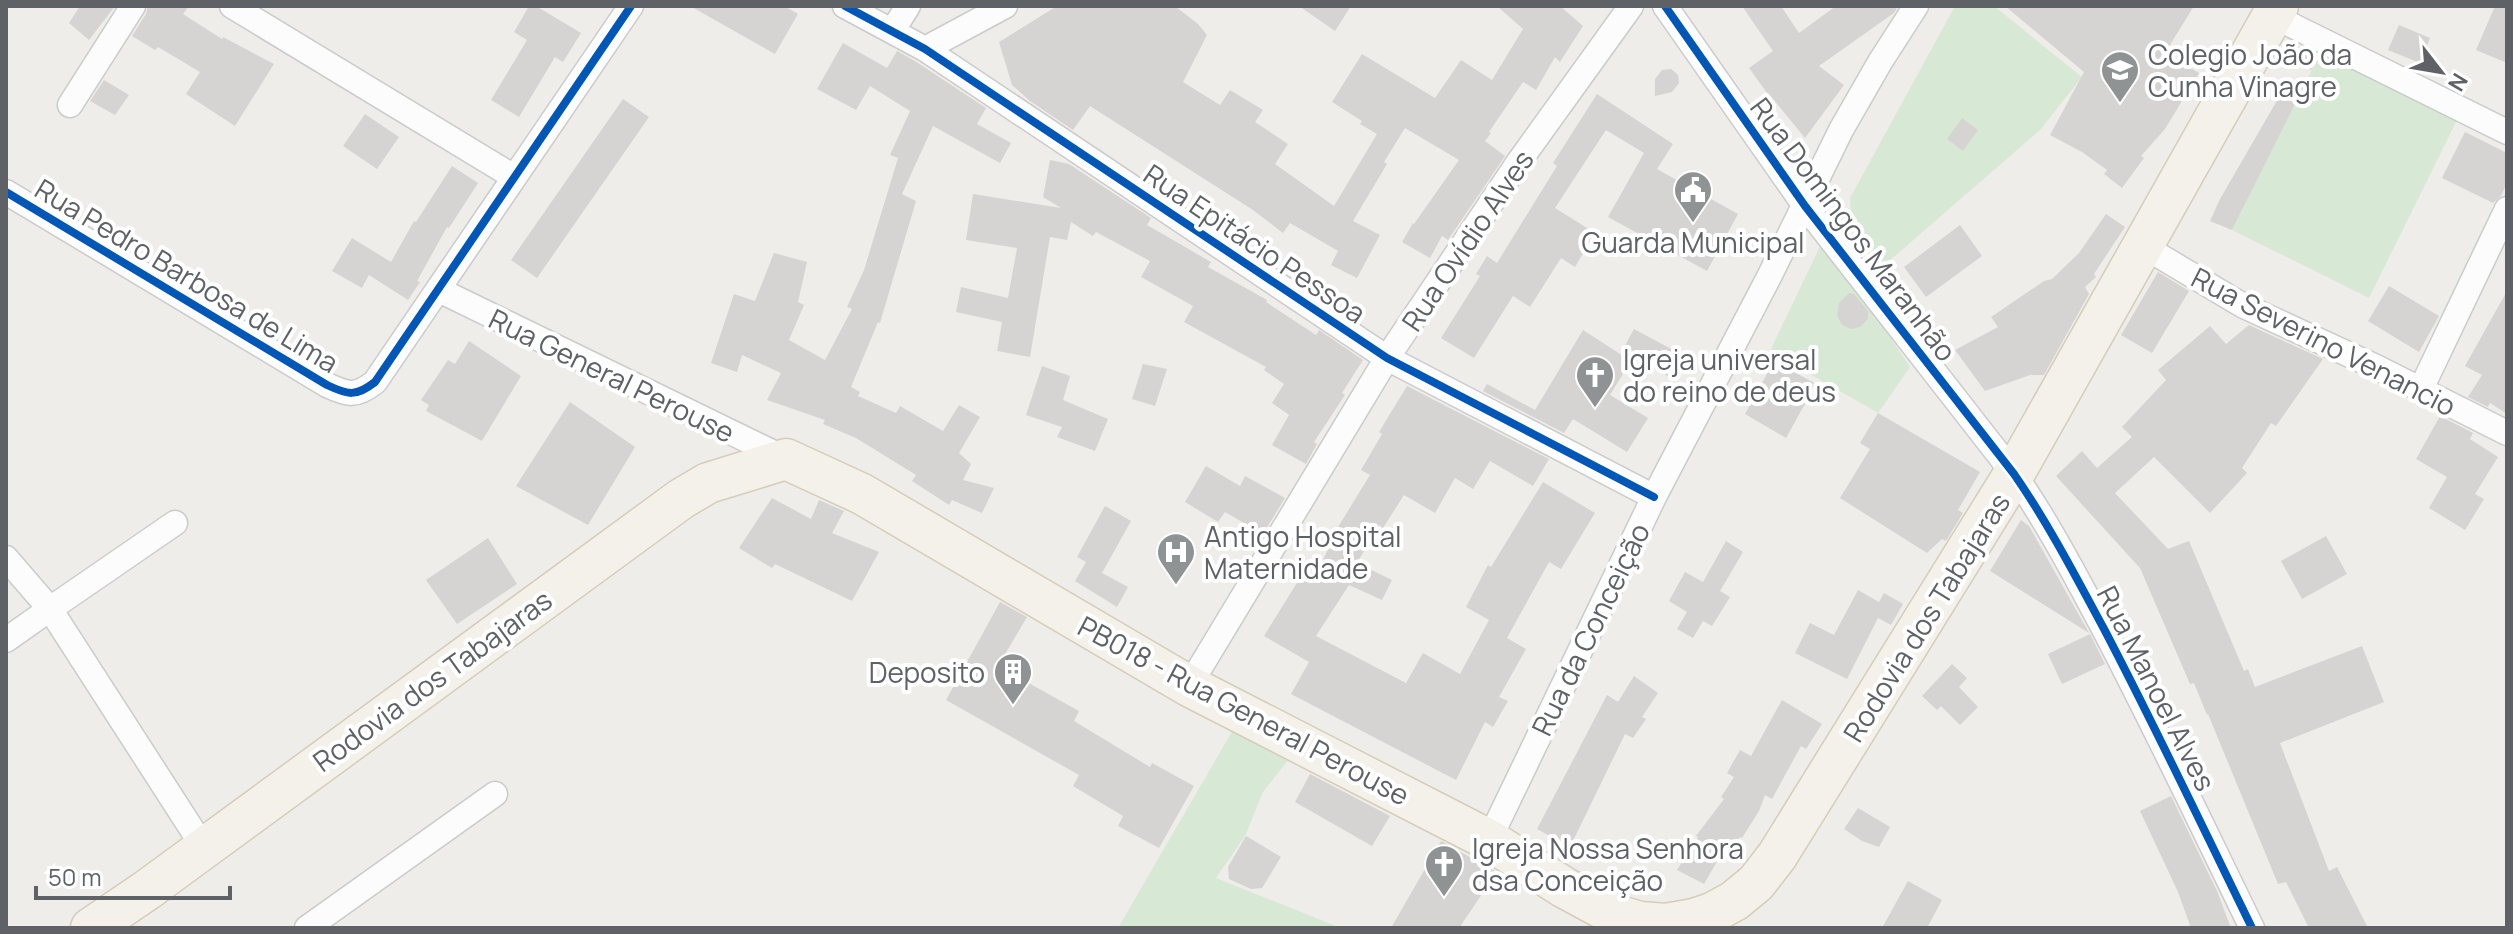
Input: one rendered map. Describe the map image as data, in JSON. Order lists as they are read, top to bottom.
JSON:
{
  "streets": {
    "main road": ["Rodovia dos Tabajaras", "PB018 - Rua General Perouse"],
    "street": [
      "Rua Domingos Maranhão",
      "Rua Ovídio Alves",
      "Rua Epitácio Pessoa",
      "Rua Pedro Barbosa de Lima",
      "Rua Severino Venancio",
      "Rua General Perouse",
      "Rua da Conceição",
      "Rua Manoel Alves"
    ]
  },
  "crossings": [
    ["Rua Domingos Maranhão", "Rodovia dos Tabajaras"],
    ["Rua Domingos Maranhão", "Rua da Conceição"],
    ["Rua Domingos Maranhão", "Rua Manoel Alves"],
    ["Rua Ovídio Alves", "Rua Epitácio Pessoa"],
    ["Rua Ovídio Alves", "PB018 - Rua General Perouse"],
    ["Rua Epitácio Pessoa", "Rua da Conceição"],
    ["Rua Pedro Barbosa de Lima", "Rua General Perouse"],
    ["Rua Severino Venancio", "Rodovia dos Tabajaras"],
    ["Rua General Perouse", "Rodovia dos Tabajaras"],
    ["Rua General Perouse", "PB018 - Rua General Perouse"],
    ["Rodovia dos Tabajaras", "Rua Manoel Alves"],
    ["Rodovia dos Tabajaras", "PB018 - Rua General Perouse"],
    ["Rua da Conceição", "PB018 - Rua General Perouse"]
  ],
  "places": {
    "school or university": ["Colegio João da Cunha Vinagre"],
    "public building": ["Guarda Municipal"],
    "church": ["Igreja universal do reino de deus", "Igreja Nossa Senhora dsa Conceição"],
    "hospital": ["Antigo Hospital Maternidade"],
    "building": ["Deposito"]
  },
  "scale_bar": "50 m",
  "north": "bottom right"
}
